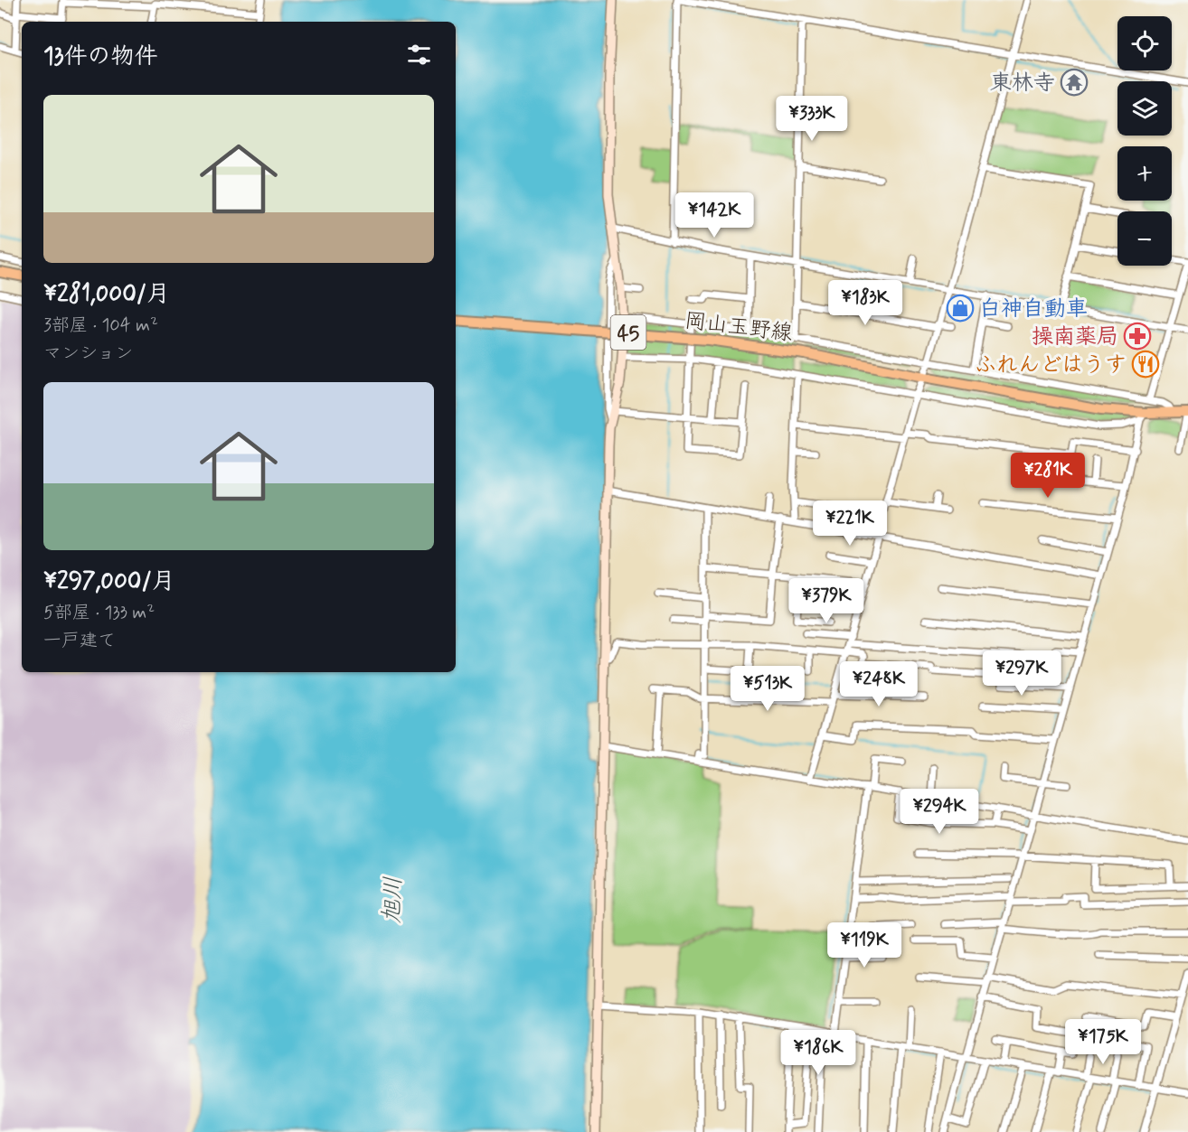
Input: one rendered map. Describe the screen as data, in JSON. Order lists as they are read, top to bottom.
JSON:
{
  "streets": {
    "main road": ["岡山玉野線", "45"]
  },
  "water": ["旭川"],
  "places": {
    "temple": ["東林寺"],
    "shop": ["白神自動車"],
    "pharmacy": ["操南薬局"],
    "restaurant": ["ふれんどはうす"]
  },
  "page": {
    "map_buttons": ["+", "−"],
    "heading": "13件の物件",
    "list": [
      {
        "name": "¥281,000/月",
        "note": "3部屋 · 104 m² · マンション"
      },
      {
        "name": "¥297,000/月",
        "note": "5部屋 · 133 m² · 一戸建て"
      }
    ],
    "price": [
      "¥333K",
      "¥142K",
      "¥183K",
      "¥281K",
      "¥221K",
      "¥379K",
      "¥297K",
      "¥248K",
      "¥513K",
      "¥294K",
      "¥119K",
      "¥175K",
      "¥186K"
    ]
  }
}
